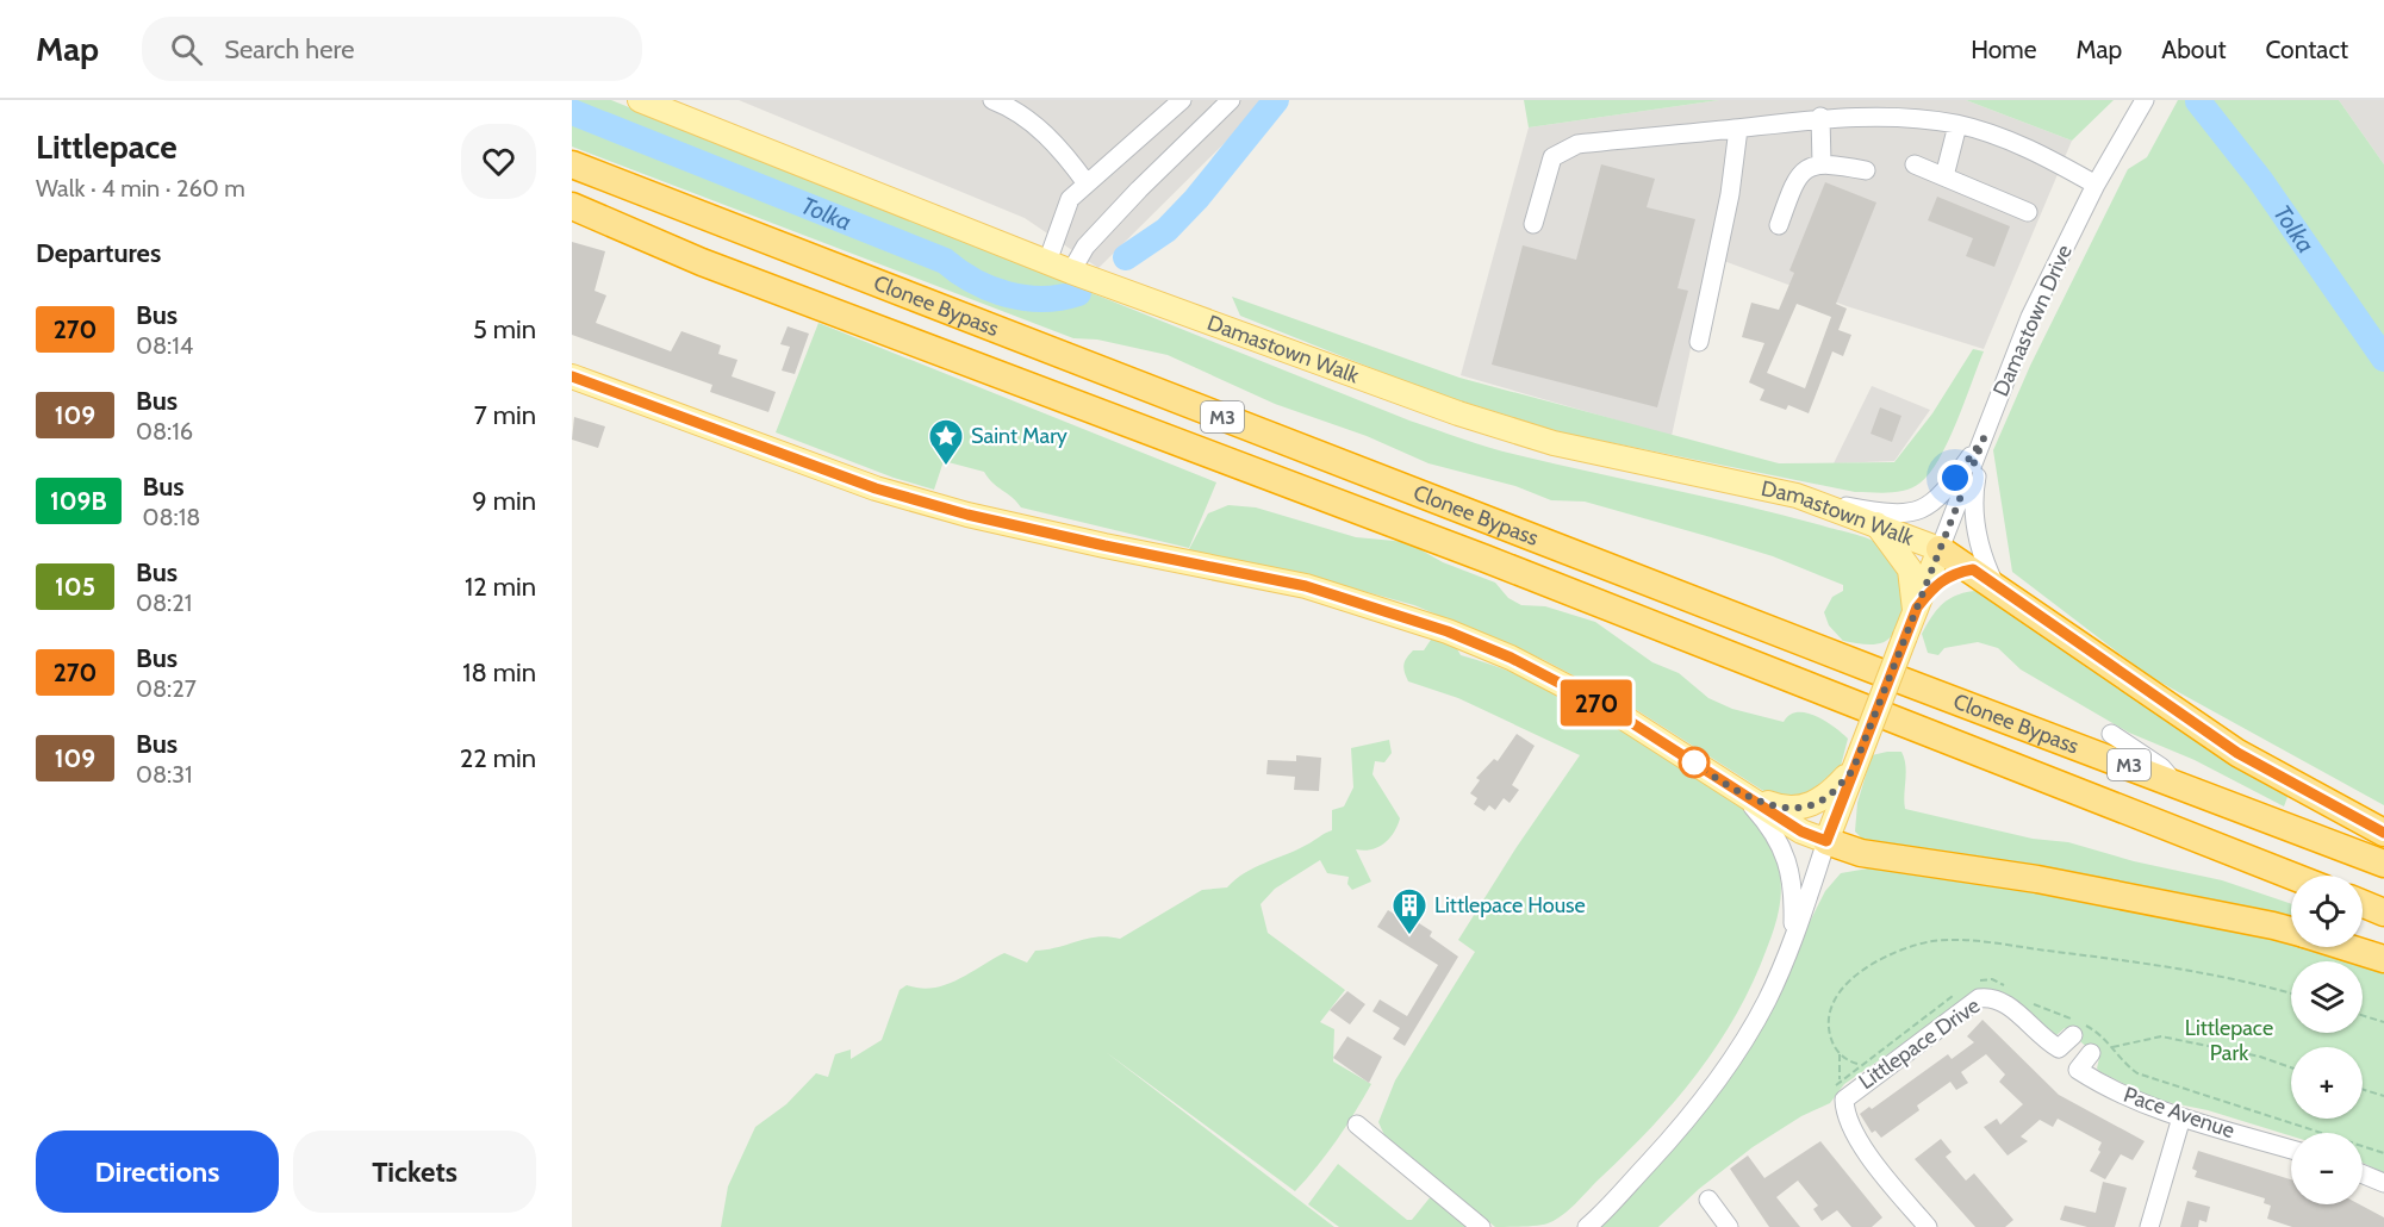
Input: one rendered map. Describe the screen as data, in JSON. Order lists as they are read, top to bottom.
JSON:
{
  "streets": {
    "highway": ["Clonee Bypass", "M3"],
    "main road": ["Damastown Walk"],
    "street": ["Damastown Drive", "Littlepace Drive", "Pace Avenue"]
  },
  "crossings": [
    ["Damastown Drive", "Damastown Walk"]
  ],
  "water": ["Tolka"],
  "parks": ["Littlepace Park"],
  "places": {
    "place": ["Saint Mary"],
    "building": ["Littlepace House"]
  },
  "lines": ["bus line 270"],
  "page": {
    "header": "Map",
    "search": "Search here",
    "nav": [
      "Home",
      "Map",
      "About",
      "Contact"
    ],
    "heading": [
      ["Littlepace", "Walk · 4 min · 260 m"],
      "Departures"
    ],
    "on_map": "270",
    "list": [
      {
        "mark": "270",
        "name": "Bus",
        "note": "08:14",
        "value": "5 min"
      },
      {
        "mark": "109",
        "name": "Bus",
        "note": "08:16",
        "value": "7 min"
      },
      {
        "mark": "109B",
        "name": "Bus",
        "note": "08:18",
        "value": "9 min"
      },
      {
        "mark": "105",
        "name": "Bus",
        "note": "08:21",
        "value": "12 min"
      },
      {
        "mark": "270",
        "name": "Bus",
        "note": "08:27",
        "value": "18 min"
      },
      {
        "mark": "109",
        "name": "Bus",
        "note": "08:31",
        "value": "22 min"
      }
    ],
    "map_buttons": ["+", "−"],
    "buttons": ["Directions", "Tickets"]
  }
}
